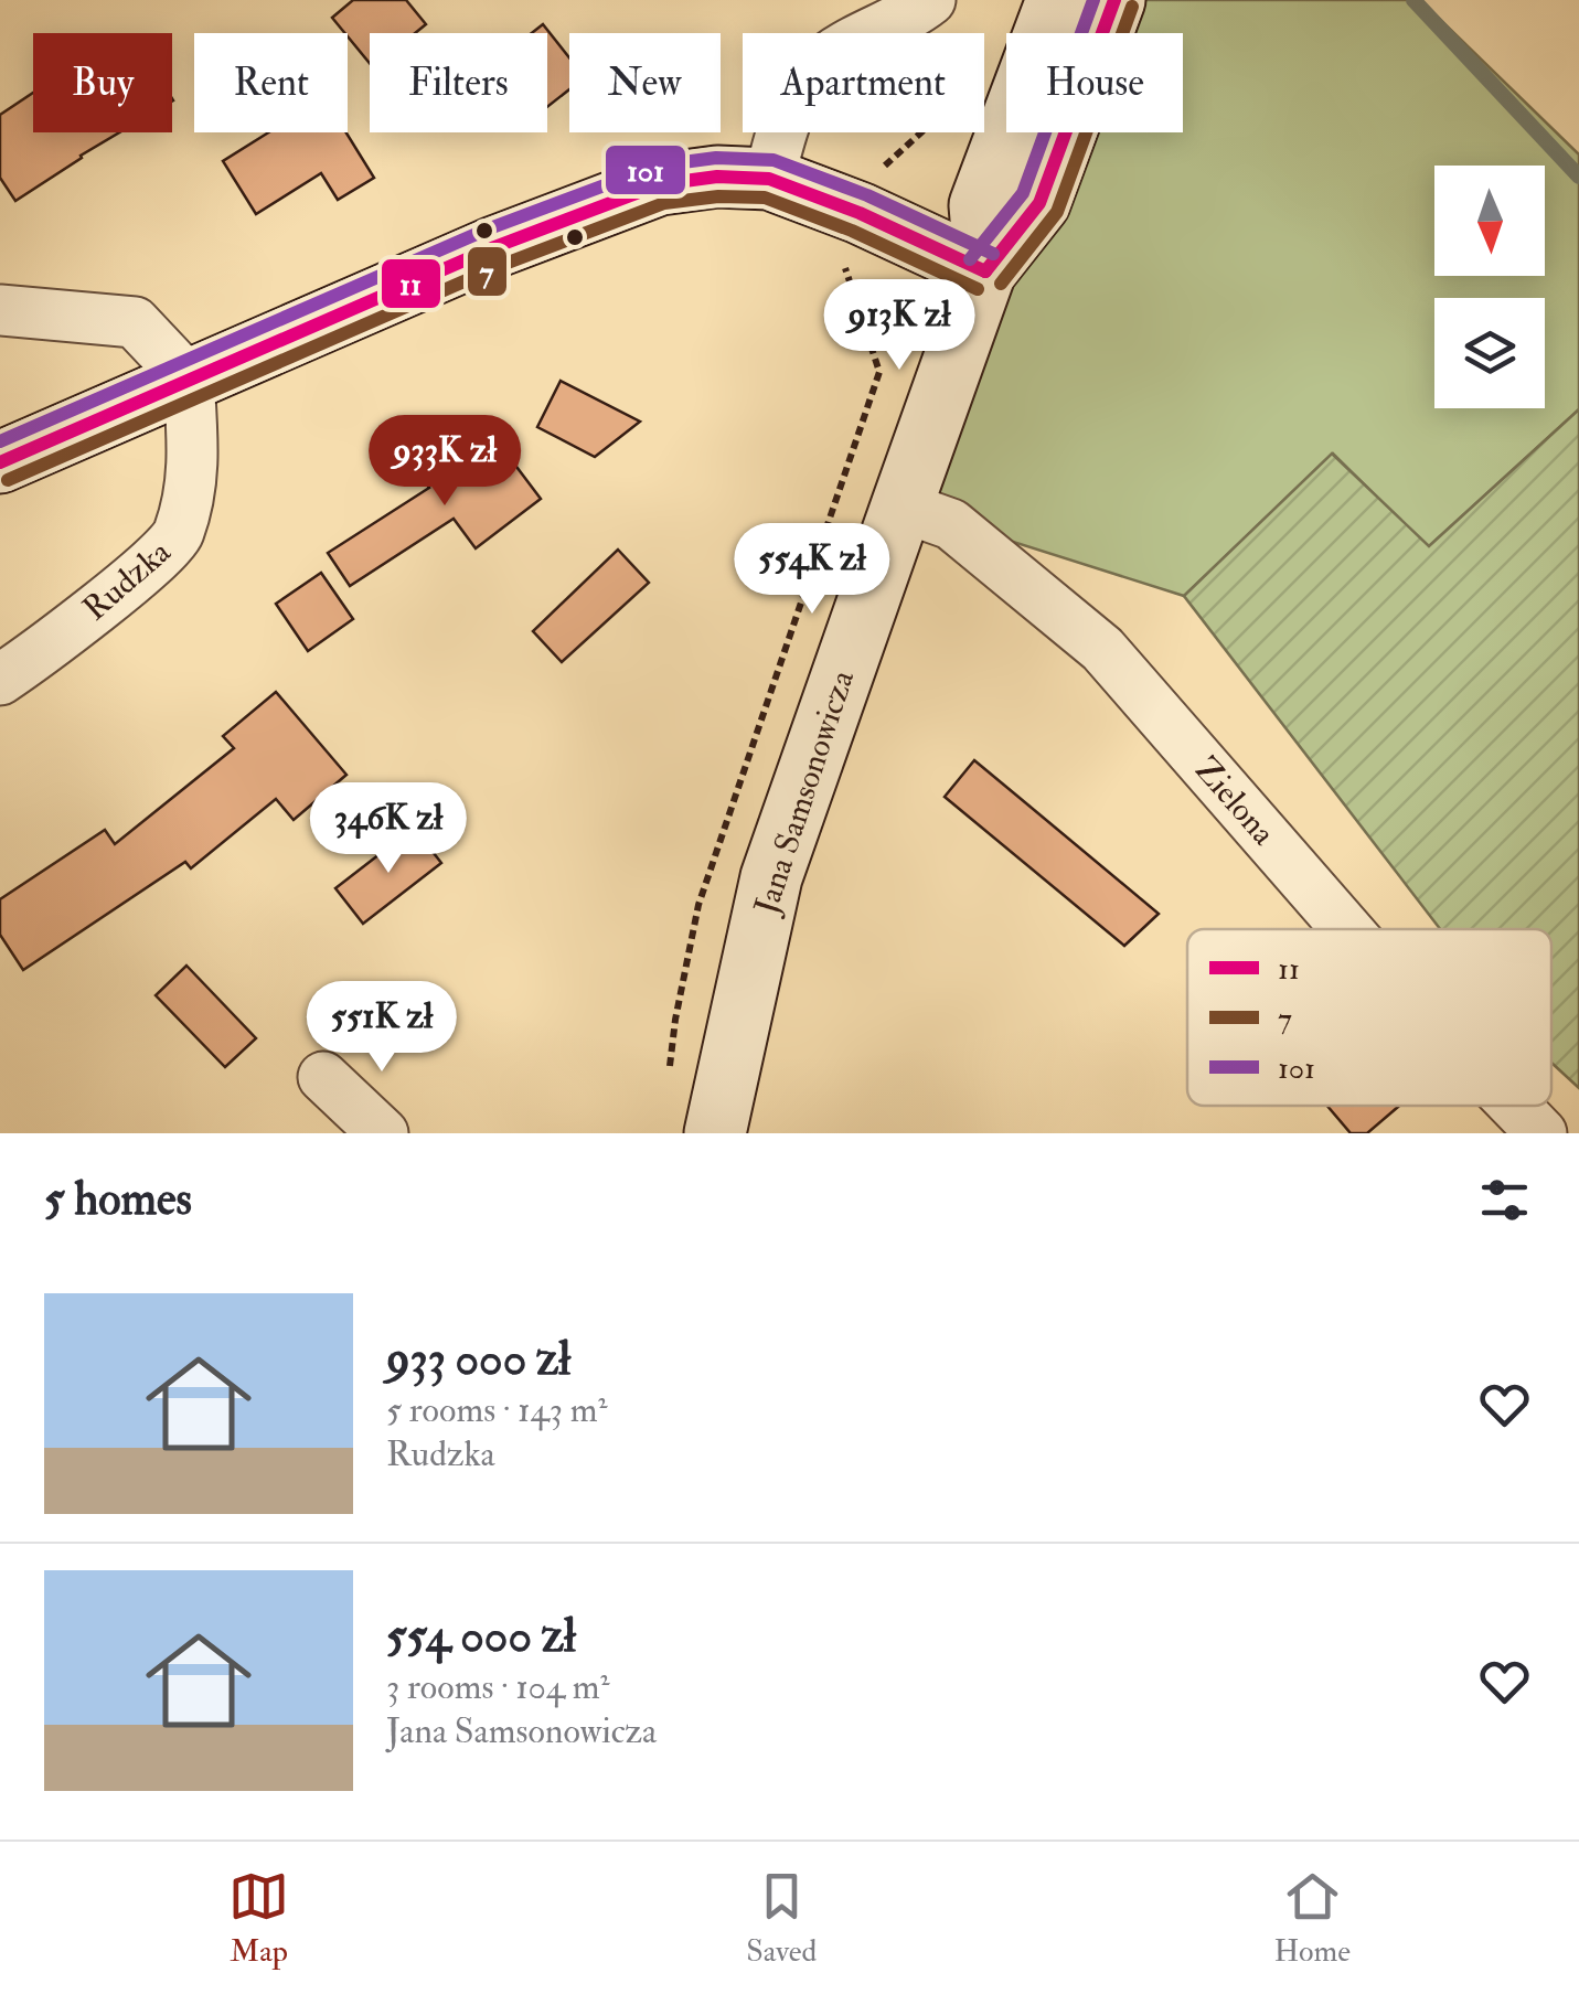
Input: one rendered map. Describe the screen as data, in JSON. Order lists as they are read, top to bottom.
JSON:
{
  "streets": {
    "main road": ["Jana Samsonowicza"],
    "street": ["Rudzka", "Zielona"]
  },
  "crossings": [
    ["Jana Samsonowicza", "Zielona"]
  ],
  "lines": ["transit line 11", "transit line 101", "transit line 7"],
  "legend": ["11", "7", "101"],
  "north": "bottom",
  "page": {
    "chip": [
      "Buy",
      "Rent",
      "Filters",
      "New",
      "Apartment",
      "House"
    ],
    "price": [
      "913K zł",
      "933K zł",
      "554K zł",
      "346K zł",
      "551K zł"
    ],
    "heading": "5 homes",
    "list": [
      {
        "name": "933 000 zł",
        "note": "5 rooms · 143 m² · Rudzka"
      },
      {
        "name": "554 000 zł",
        "note": "3 rooms · 104 m² · Jana Samsonowicza"
      }
    ],
    "tabs": ["Map", "Saved", "Home"]
  }
}
